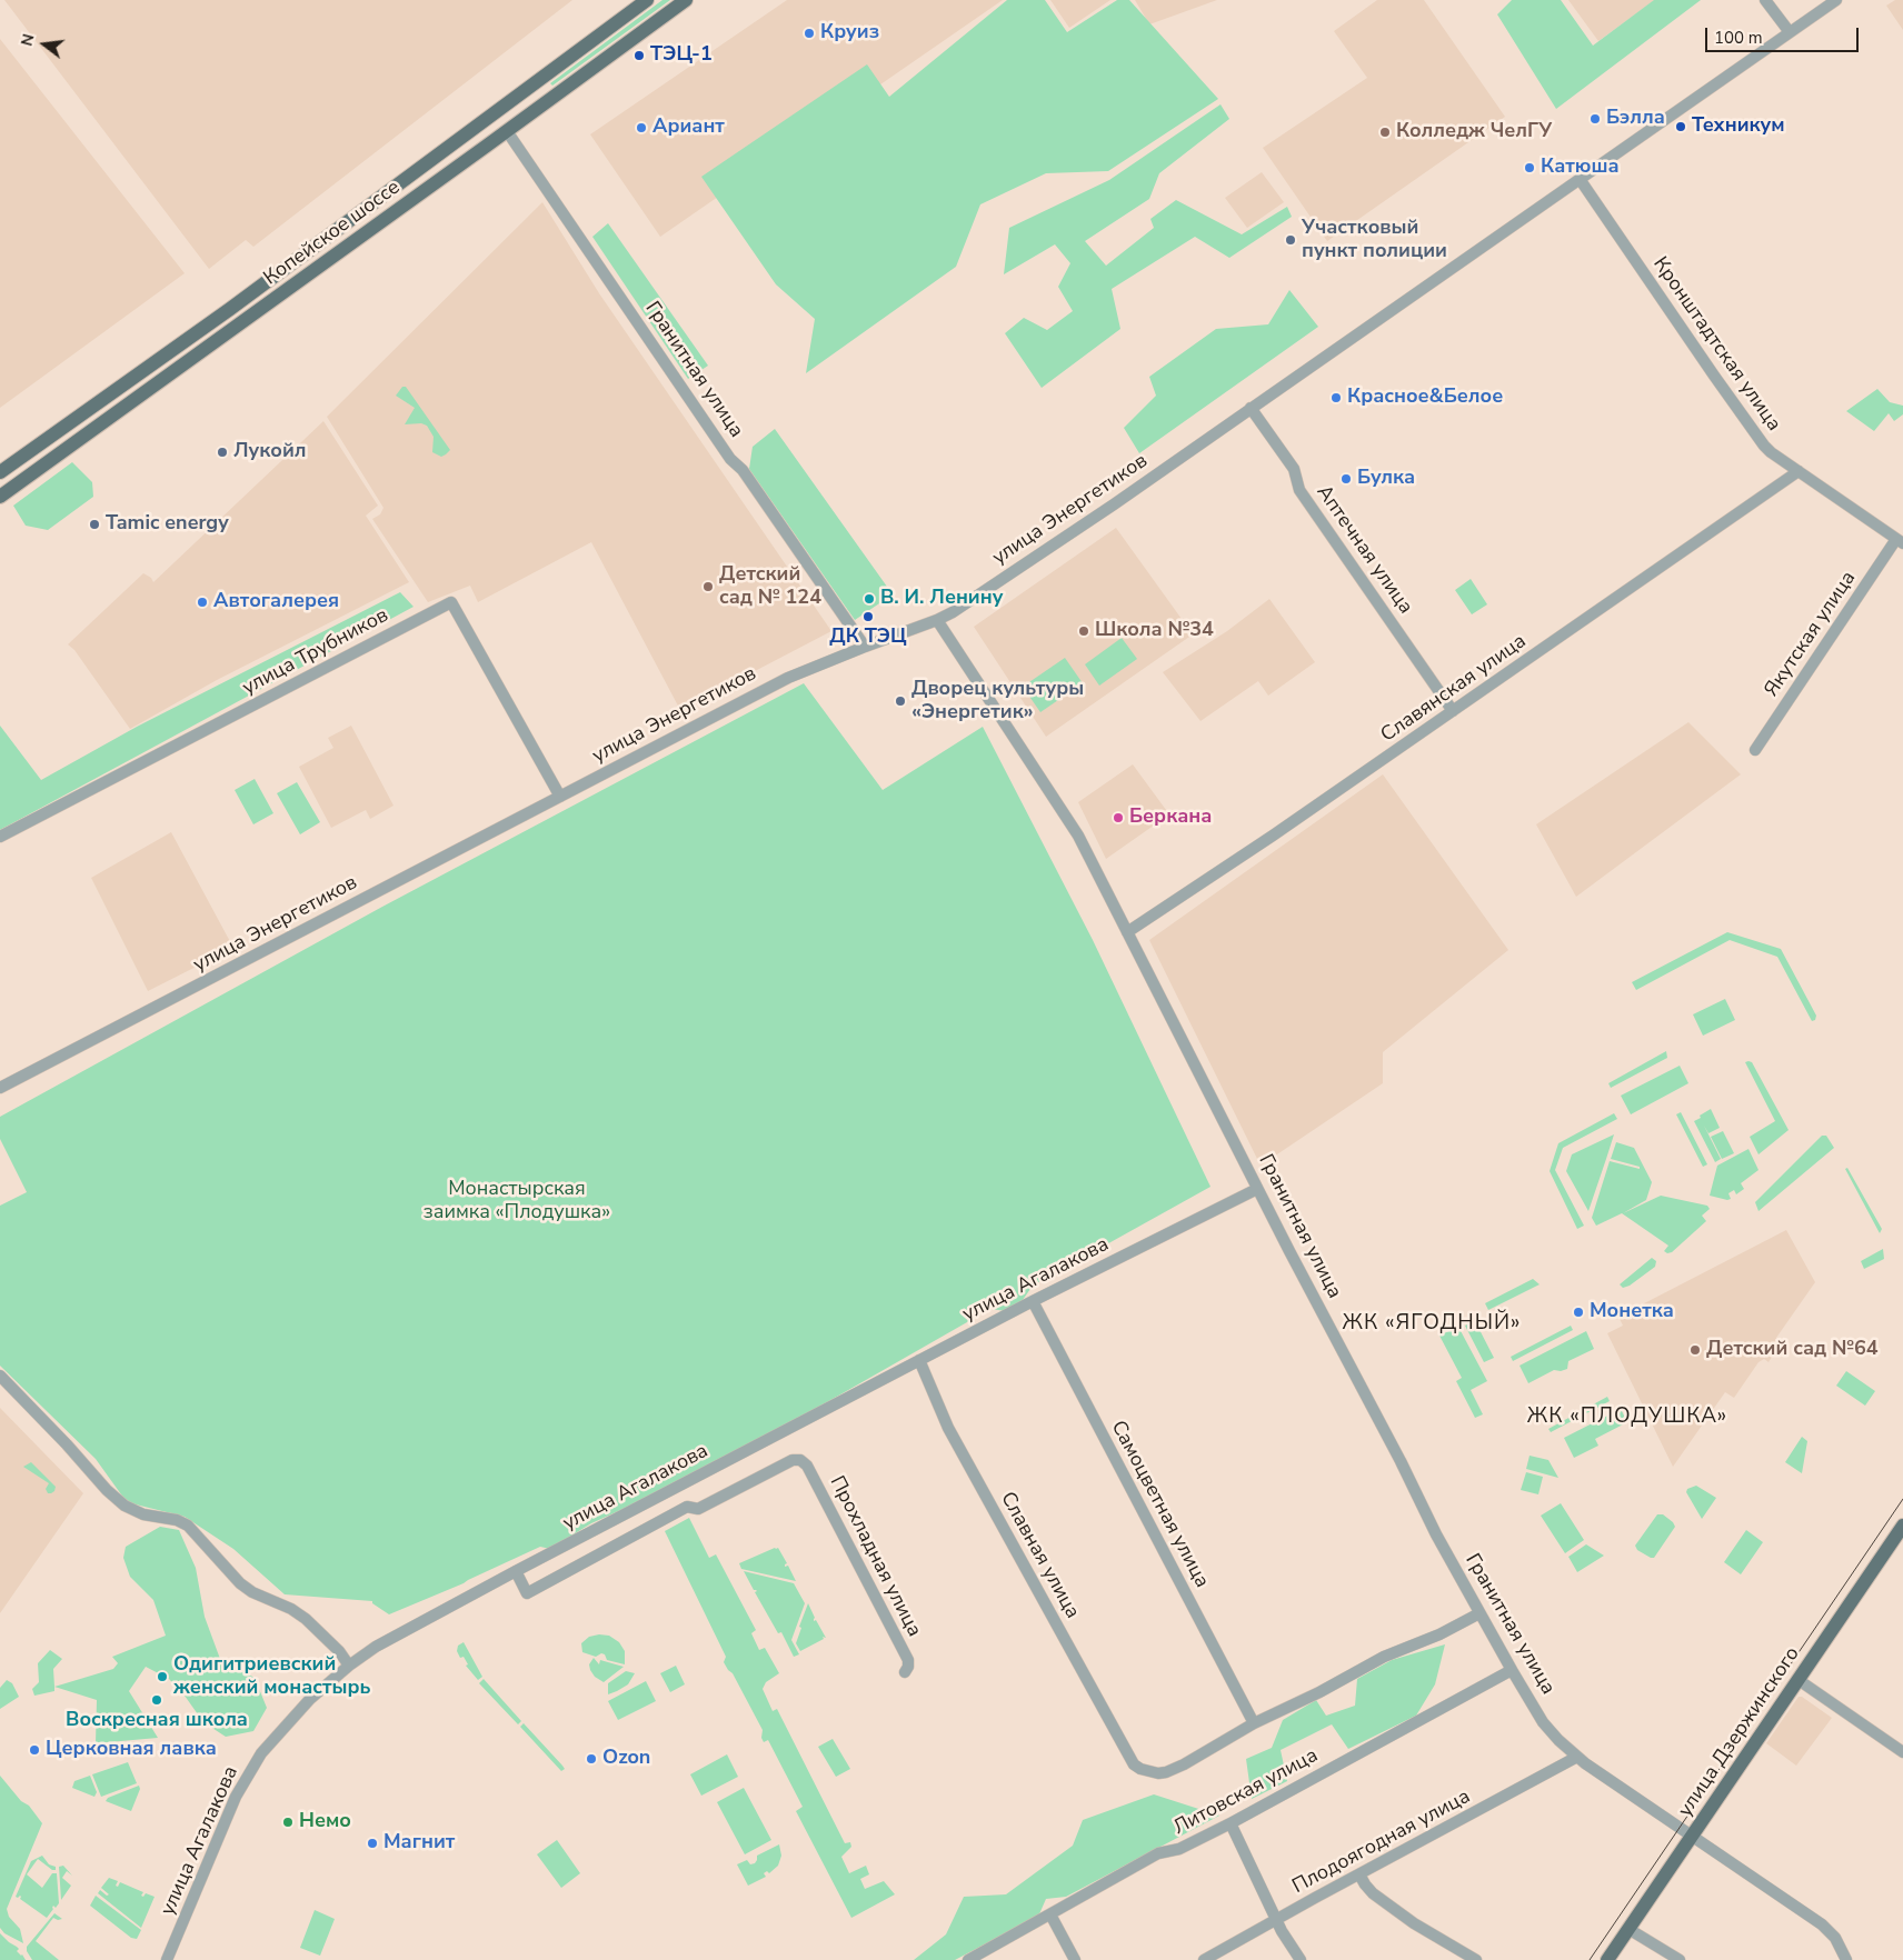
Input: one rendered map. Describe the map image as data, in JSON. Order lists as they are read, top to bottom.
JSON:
{
  "streets": {
    "main road": ["Копейское шоссе", "Гранитная улица", "улица Дзержинского"],
    "street": [
      "Кронштадтская улица",
      "улица Энергетиков",
      "Аптечная улица",
      "Якутская улица",
      "улица Трубников",
      "Славянская улица",
      "улица Агалакова",
      "Самоцветная улица",
      "Славная улица",
      "Прохладная улица",
      "Литовская улица",
      "Плодоягодная улица"
    ]
  },
  "crossings": [
    ["Копейское шоссе", "Гранитная улица"],
    ["Кронштадтская улица", "улица Энергетиков"],
    ["Кронштадтская улица", "Якутская улица"],
    ["Кронштадтская улица", "Славянская улица"],
    ["Гранитная улица", "улица Энергетиков"],
    ["Гранитная улица", "Славянская улица"],
    ["Гранитная улица", "улица Агалакова"],
    ["Гранитная улица", "улица Дзержинского"],
    ["Гранитная улица", "Литовская улица"],
    ["Гранитная улица", "Плодоягодная улица"],
    ["улица Энергетиков", "Аптечная улица"],
    ["улица Энергетиков", "улица Трубников"],
    ["Аптечная улица", "Славянская улица"],
    ["улица Агалакова", "Самоцветная улица"],
    ["улица Агалакова", "Славная улица"],
    ["улица Агалакова", "Прохладная улица"],
    ["Самоцветная улица", "Славная улица"]
  ],
  "districts": ["ЖК «ЯГОДНЫЙ»", "ЖК «ПЛОДУШКА»"],
  "parks": ["Монастырская заимка «Плодушка»"],
  "places": [
    "Круиз",
    "ТЭЦ-1",
    "Бэлла",
    "Техникум",
    "Ариант",
    "Колледж ЧелГУ",
    "Катюша",
    "Участковый пункт полиции",
    "Красное&Белое",
    "Лукойл",
    "Булка",
    "Tamic energy",
    "Детский сад № 124",
    "В. И. Ленину",
    "Автогалерея",
    "ДК ТЭЦ",
    "Школа №34",
    "Дворец культуры «Энергетик»",
    "Беркана",
    "Монетка",
    "Детский сад №64",
    "Одигитриевский женский монастырь",
    "Воскресная школа",
    "Церковная лавка",
    "Ozon",
    "Немо",
    "Магнит"
  ],
  "scale_bar": "100 m",
  "north": "left"
}
